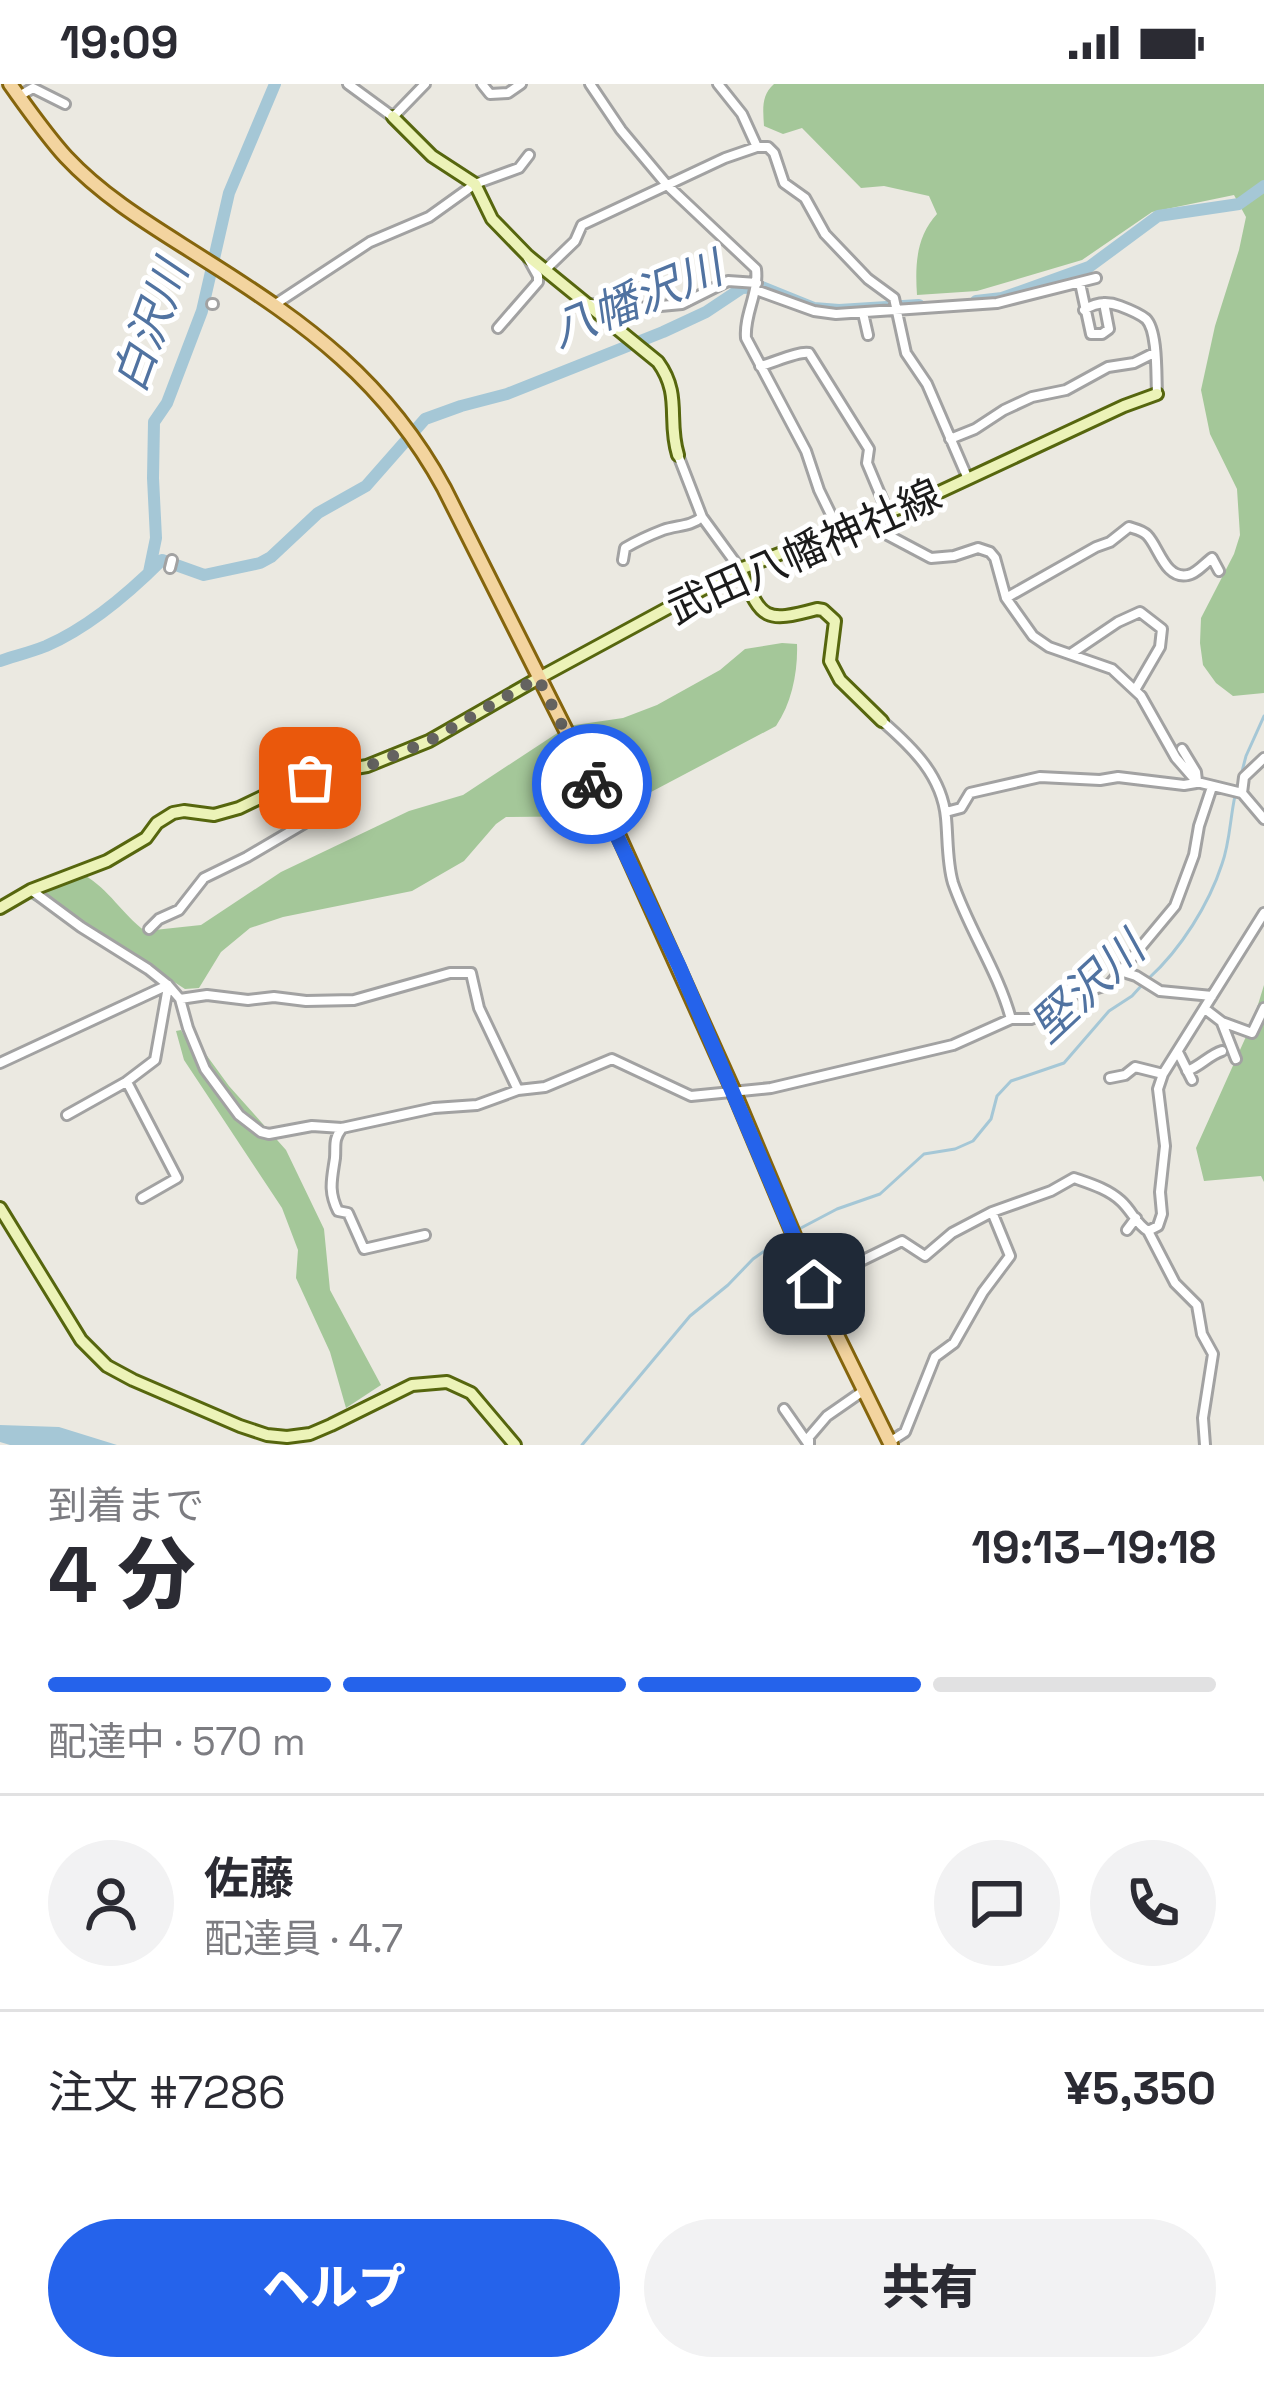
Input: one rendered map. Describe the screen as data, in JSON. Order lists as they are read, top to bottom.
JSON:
{
  "streets": {
    "street": ["武田八幡神社線"]
  },
  "water": ["八幡沢川", "白沢川", "堅沢川"],
  "page": {
    "status": "19:09",
    "heading": ["4 分", "到着まで", "19:13–19:18"],
    "panel": [
      "佐藤",
      "配達員 · 4.7",
      "注文 #7286",
      "¥5,350"
    ],
    "bar": "配達中 · 570 m",
    "buttons": ["ヘルプ", "共有"]
  }
}
